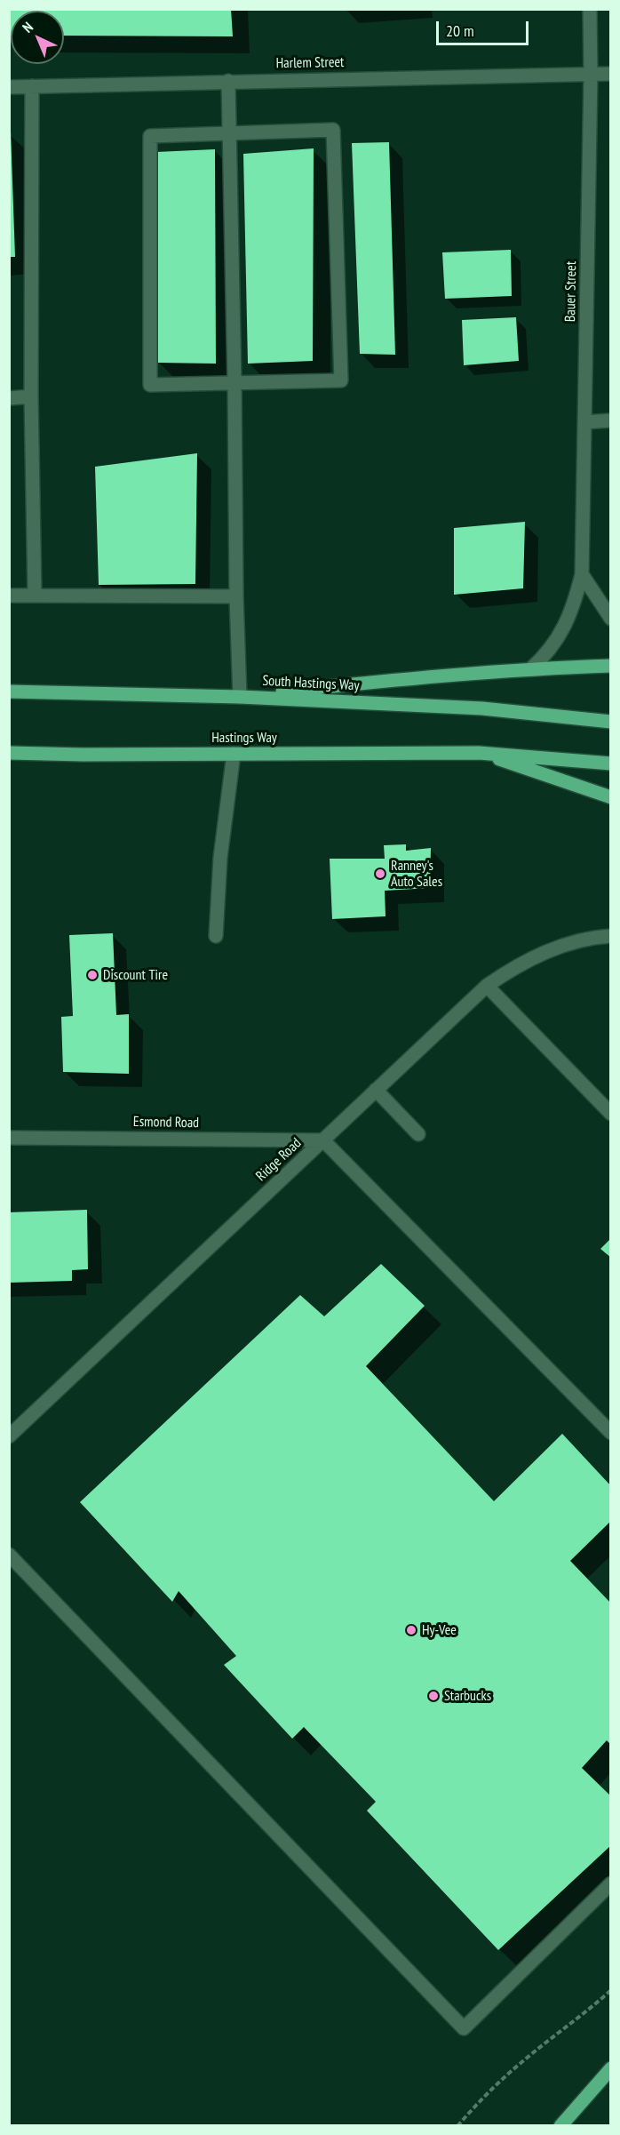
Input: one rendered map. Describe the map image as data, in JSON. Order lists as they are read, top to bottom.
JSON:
{
  "streets": {
    "main road": ["South Hastings Way", "Hastings Way"],
    "street": [
      "Harlem Street",
      "Bauer Street",
      "Esmond Road",
      "Ridge Road"
    ]
  },
  "crossings": [
    ["Harlem Street", "Bauer Street"],
    ["Esmond Road", "Ridge Road"]
  ],
  "places": [
    "Ranney's Auto Sales",
    "Discount Tire",
    "Hy-Vee",
    "Starbucks"
  ],
  "scale_bar": "20 m",
  "north": "top left"
}
